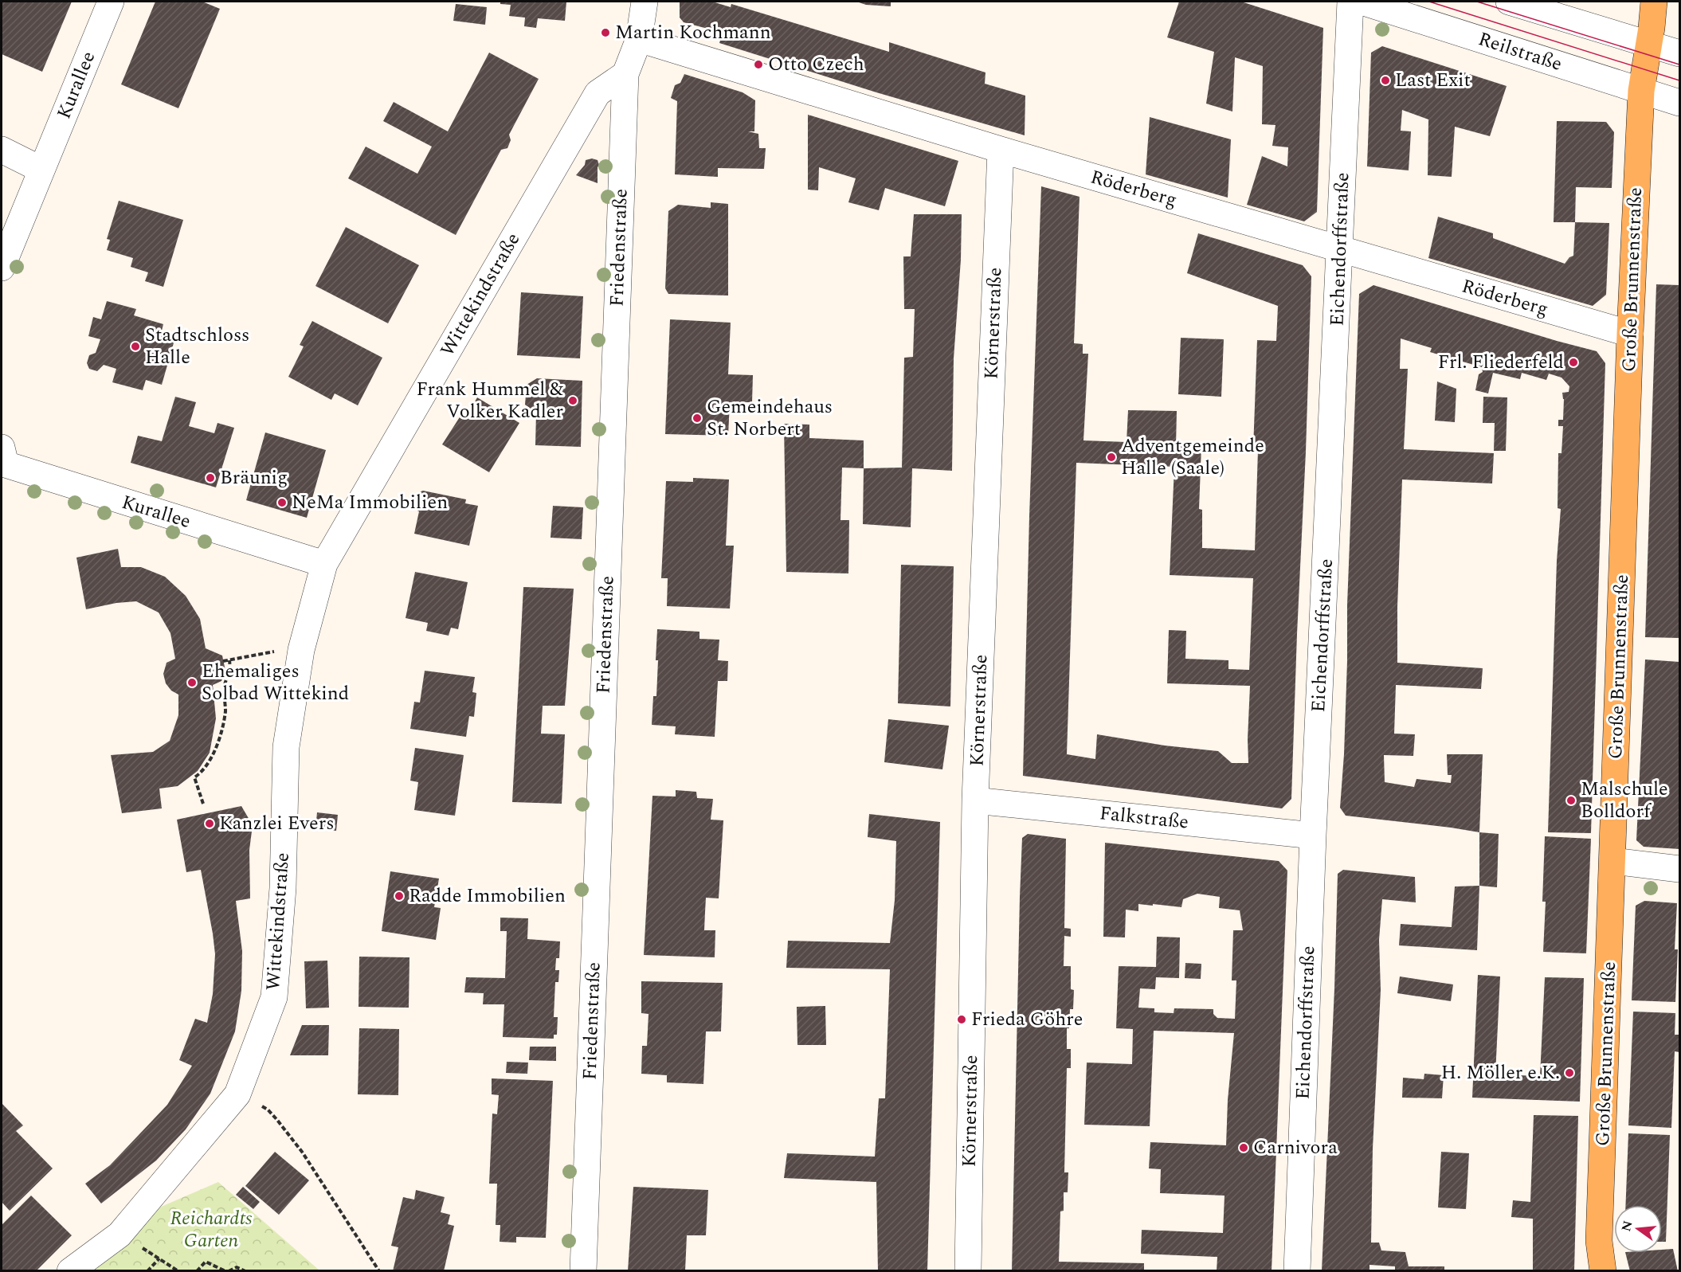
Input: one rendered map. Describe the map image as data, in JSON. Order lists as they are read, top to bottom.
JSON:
{
  "streets": {
    "main road": ["Große Brunnenstraße"],
    "street": [
      "Reilstraße",
      "Kurallee",
      "Röderberg",
      "Friedenstraße",
      "Eichendorffstraße",
      "Wittekindstraße",
      "Körnerstraße",
      "Falkstraße"
    ]
  },
  "crossings": [
    ["Reilstraße", "Große Brunnenstraße"],
    ["Kurallee", "Wittekindstraße"],
    ["Röderberg", "Friedenstraße"],
    ["Röderberg", "Eichendorffstraße"],
    ["Röderberg", "Große Brunnenstraße"],
    ["Röderberg", "Körnerstraße"],
    ["Friedenstraße", "Wittekindstraße"],
    ["Eichendorffstraße", "Falkstraße"],
    ["Körnerstraße", "Falkstraße"]
  ],
  "parks": ["Reichardts Garten"],
  "places": [
    "Martin Kochmann",
    "Otto Czech",
    "Last Exit",
    "Stadtschloss Halle",
    "Frl. Fliederfeld",
    "Frank Hummel & Volker Kadler",
    "Gemeindehaus St. Norbert",
    "Adventgemeinde Halle (Saale)",
    "Bräunig",
    "NeMa Immobilien",
    "Ehemaliges Solbad Wittekind",
    "Malschule Bolldorf",
    "Kanzlei Evers",
    "Radde Immobilien",
    "Frieda Göhre",
    "H. Möller e.K.",
    "Carnivora"
  ],
  "north": "left"
}
